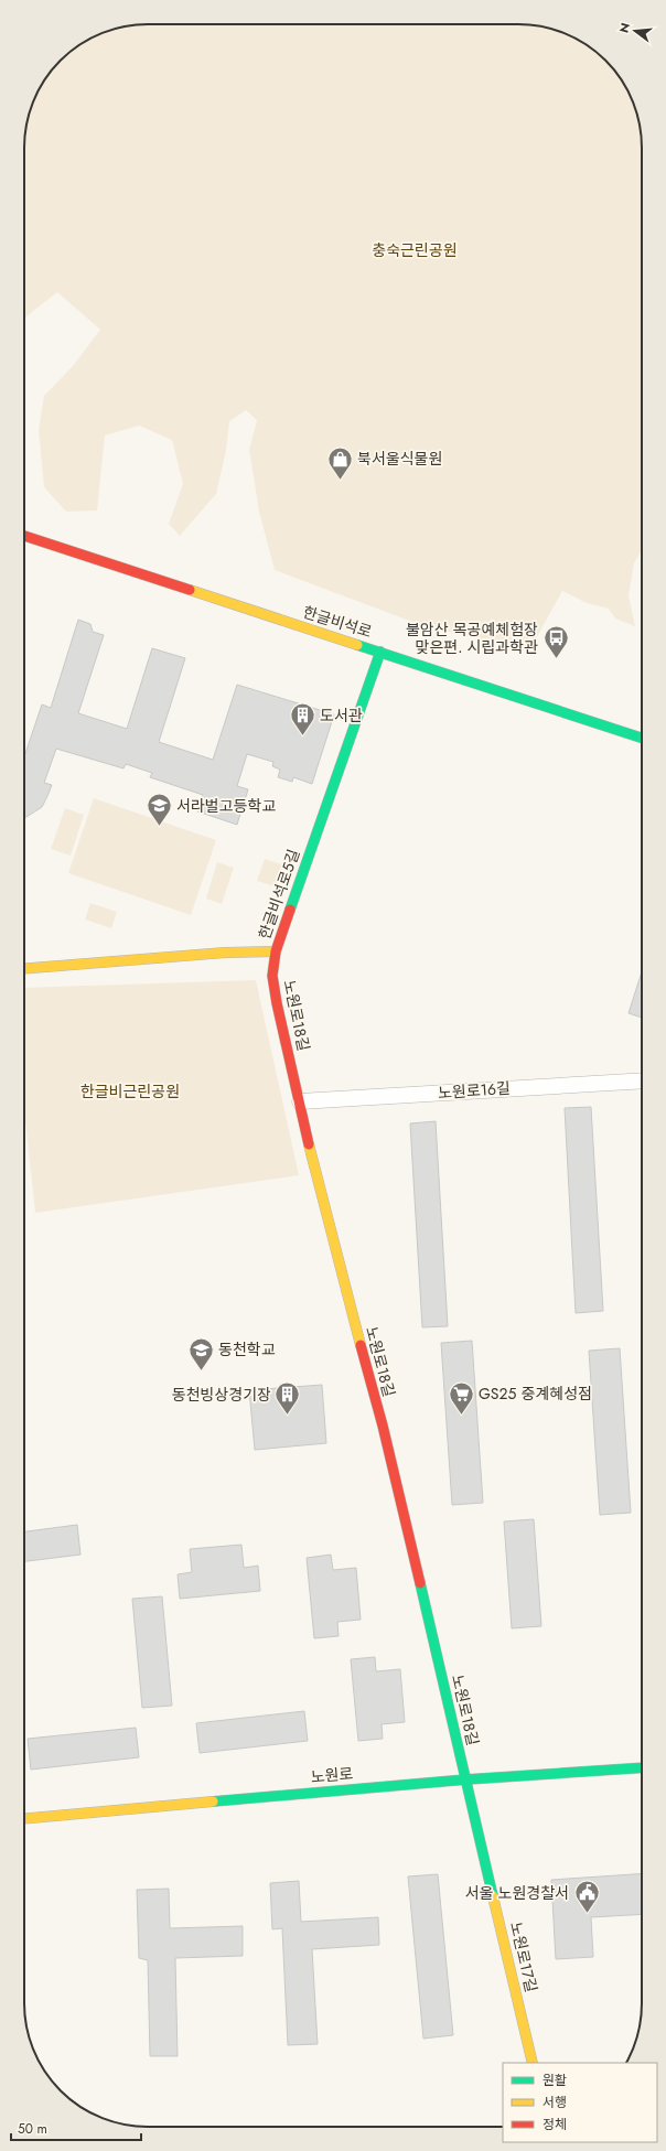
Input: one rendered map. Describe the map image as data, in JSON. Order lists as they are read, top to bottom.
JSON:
{
  "streets": {
    "street": [
      "한글비석로",
      "한글비석로5길",
      "노원로18길",
      "노원로16길",
      "노원로",
      "노원로17길"
    ]
  },
  "crossings": [
    ["한글비석로", "한글비석로5길"],
    ["한글비석로5길", "노원로18길"],
    ["노원로18길", "노원로16길"],
    ["노원로18길", "노원로"],
    ["노원로18길", "노원로17길"],
    ["노원로", "노원로17길"]
  ],
  "parks": ["충숙근린공원", "한글비근린공원"],
  "places": {
    "shop": ["북서울식물원"],
    "bus stop": ["불암산 목공예체험장 맞은편. 시립과학관"],
    "building": ["도서관", "동천빙상경기장"],
    "school or university": ["서라벌고등학교", "동천학교"],
    "supermarket": ["GS25 중계혜성점"],
    "public building": ["서울 노원경찰서"]
  },
  "legend": ["원활", "서행", "정체"],
  "scale_bar": "50 m",
  "north": "left"
}
